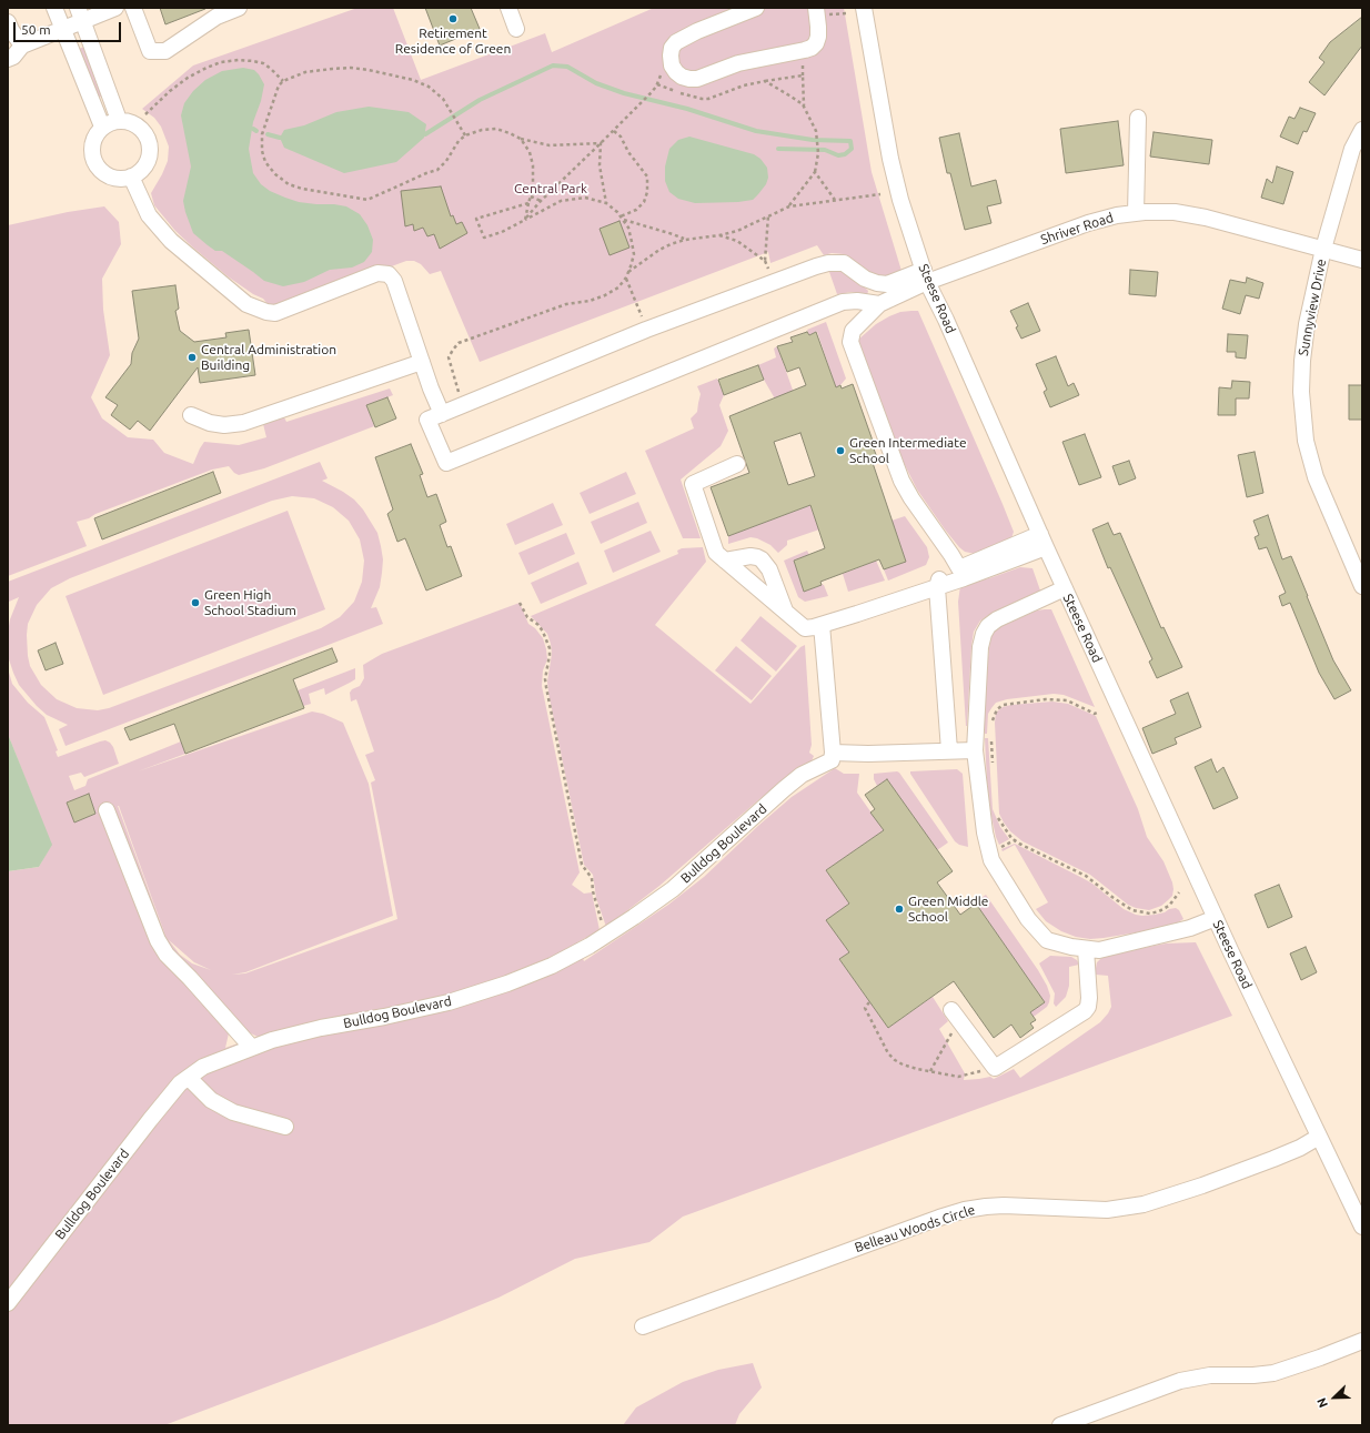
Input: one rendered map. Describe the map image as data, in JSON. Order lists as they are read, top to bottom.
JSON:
{
  "streets": {
    "street": [
      "Shriver Road",
      "Steese Road",
      "Sunnyview Drive",
      "Bulldog Boulevard",
      "Belleau Woods Circle"
    ]
  },
  "crossings": [
    ["Shriver Road", "Steese Road"],
    ["Shriver Road", "Sunnyview Drive"],
    ["Steese Road", "Belleau Woods Circle"]
  ],
  "parks": ["Central Park"],
  "places": [
    "Retirement Residence of Green",
    "Central Administration Building",
    "Green Intermediate School",
    "Green High School Stadium",
    "Green Middle School"
  ],
  "scale_bar": "50 m",
  "north": "bottom left"
}
